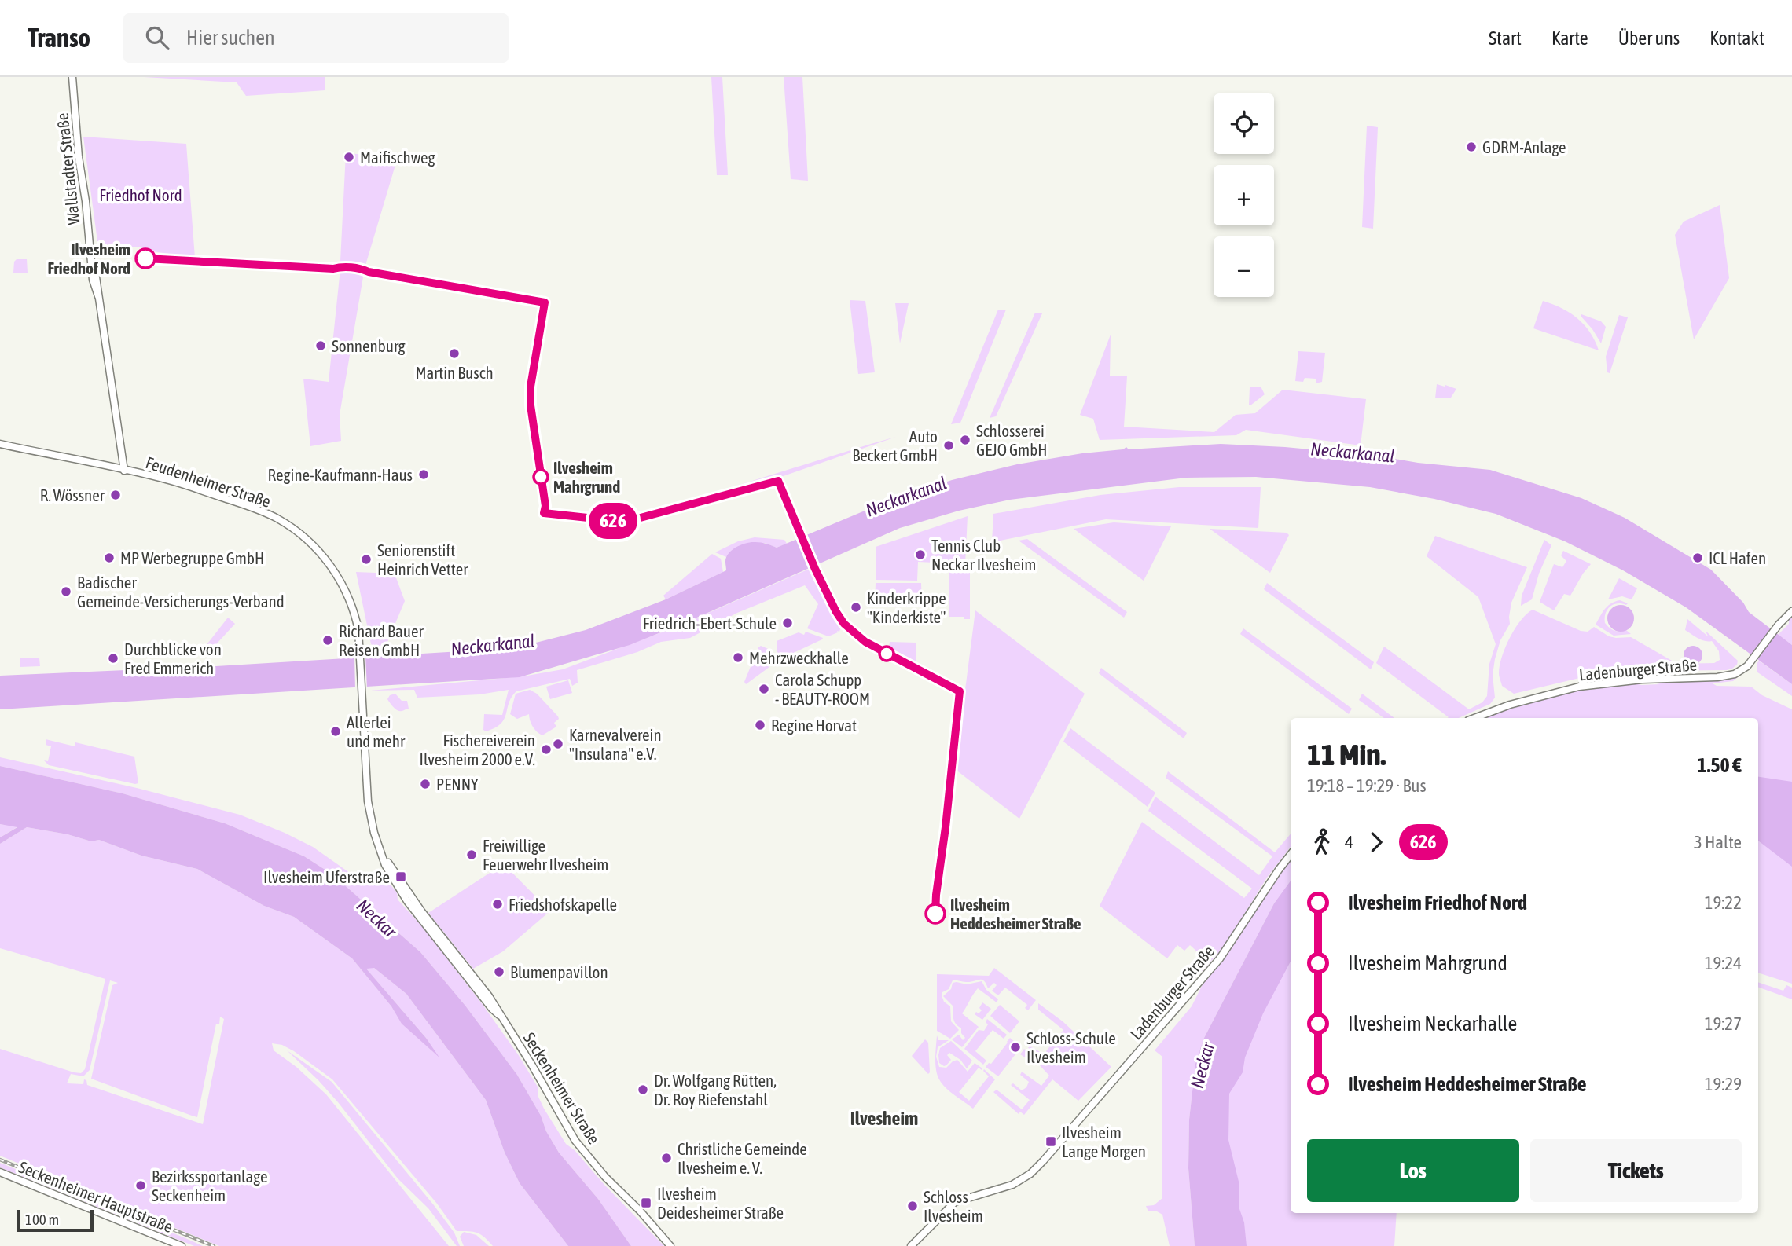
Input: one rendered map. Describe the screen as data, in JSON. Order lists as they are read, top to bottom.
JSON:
{
  "streets": {
    "main road": [
      "Wallstadter Straße",
      "Feudenheimer Straße",
      "Ladenburger Straße",
      "Seckenheimer Straße",
      "Seckenheimer Hauptstraße"
    ]
  },
  "crossings": [
    ["Wallstadter Straße", "Feudenheimer Straße"],
    ["Feudenheimer Straße", "Seckenheimer Straße"]
  ],
  "districts": ["Ilvesheim"],
  "water": ["Neckarkanal", "Neckar"],
  "parks": ["Friedhof Nord"],
  "places": {
    "other": [
      "GDRM-Anlage",
      "Maifischweg",
      "Ilvesheim Friedhof Nord",
      "Sonnenburg",
      "Martin Busch",
      "Schlosserei GEJO GmbH",
      "Auto Beckert GmbH",
      "Regine-Kaufmann-Haus",
      "Ilvesheim Mahrgrund",
      "R. Wössner",
      "Tennis Club Neckar Ilvesheim",
      "MP Werbegruppe GmbH",
      "ICL Hafen",
      "Seniorenstift Heinrich Vetter",
      "Badischer Gemeinde-Versicherungs-Verband",
      "Kinderkrippe \"Kinderkiste\"",
      "Friedrich-Ebert-Schule",
      "Richard Bauer Reisen GmbH",
      "Mehrzweckhalle",
      "Durchblicke von Fred Emmerich",
      "Carola Schupp - BEAUTY-ROOM",
      "Regine Horvat",
      "Allerlei und mehr",
      "Karnevalverein \"Insulana\" e.V.",
      "Fischereiverein Ilvesheim 2000 e.V.",
      "PENNY",
      "Freiwillige Feuerwehr Ilvesheim",
      "Friedshofskapelle",
      "Ilvesheim Heddesheimer Straße",
      "Blumenpavillon",
      "Schloss-Schule Ilvesheim",
      "Dr. Wolfgang Rütten, Dr. Roy Riefenstahl",
      "Christliche Gemeinde Ilvesheim e. V.",
      "Bezirkssportanlage Seckenheim",
      "Schloss Ilvesheim"
    ],
    "transit": ["Ilvesheim Uferstraße", "Ilvesheim Lange Morgen", "Ilvesheim Deidesheimer Straße"]
  },
  "lines": ["bus line 626"],
  "scale_bar": "100 m",
  "page": {
    "header": "Transo",
    "search": "Hier suchen",
    "nav": [
      "Start",
      "Karte",
      "Über uns",
      "Kontakt"
    ],
    "on_map": "626",
    "map_buttons": ["+", "−"],
    "heading": ["11 Min.", "19:18 – 19:29 · Bus", "1.50 €"],
    "legs": ["4", "626", "3 Halte"],
    "list": [
      {
        "name": "Ilvesheim Friedhof Nord",
        "value": "19:22"
      },
      {
        "name": "Ilvesheim Mahrgrund",
        "value": "19:24"
      },
      {
        "name": "Ilvesheim Neckarhalle",
        "value": "19:27"
      },
      {
        "name": "Ilvesheim Heddesheimer Straße",
        "value": "19:29"
      }
    ],
    "buttons": ["Los", "Tickets"],
    "scale": "100 m"
  }
}
